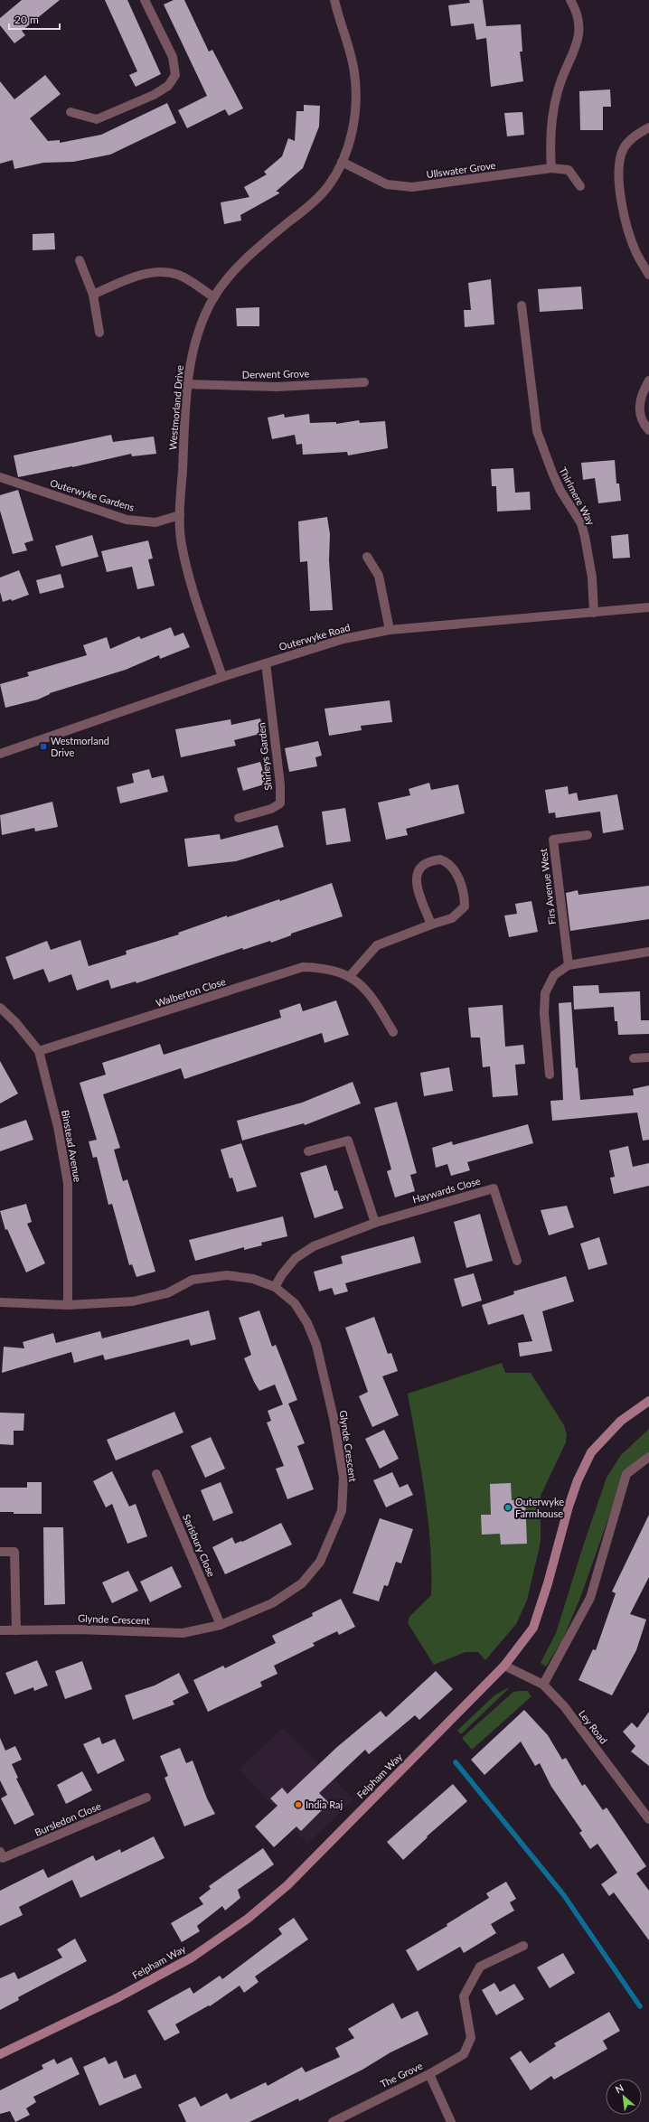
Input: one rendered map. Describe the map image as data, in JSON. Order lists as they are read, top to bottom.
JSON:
{
  "streets": {
    "main road": ["Felpham Way"],
    "street": [
      "Ullswater Grove",
      "Derwent Grove",
      "Westmorland Drive",
      "Outerwyke Gardens",
      "Thirlmere Way",
      "Outerwyke Road",
      "Shirleys Garden",
      "Firs Avenue West",
      "Walberton Close",
      "Binstead Avenue",
      "Haywards Close",
      "Glynde Crescent",
      "Sarisbury Close",
      "Ley Road",
      "Bursledon Close",
      "The Grove"
    ]
  },
  "crossings": [
    ["Ullswater Grove", "Westmorland Drive"],
    ["Derwent Grove", "Westmorland Drive"],
    ["Westmorland Drive", "Outerwyke Gardens"],
    ["Westmorland Drive", "Outerwyke Road"],
    ["Thirlmere Way", "Outerwyke Road"],
    ["Outerwyke Road", "Shirleys Garden"],
    ["Walberton Close", "Binstead Avenue"],
    ["Binstead Avenue", "Glynde Crescent"],
    ["Haywards Close", "Glynde Crescent"],
    ["Glynde Crescent", "Sarisbury Close"],
    ["Ley Road", "Felpham Way"]
  ],
  "places": {
    "transit": ["Westmorland Drive"],
    "other": ["Outerwyke Farmhouse", "India Raj"]
  },
  "scale_bar": "20 m",
  "north": "top left"
}
